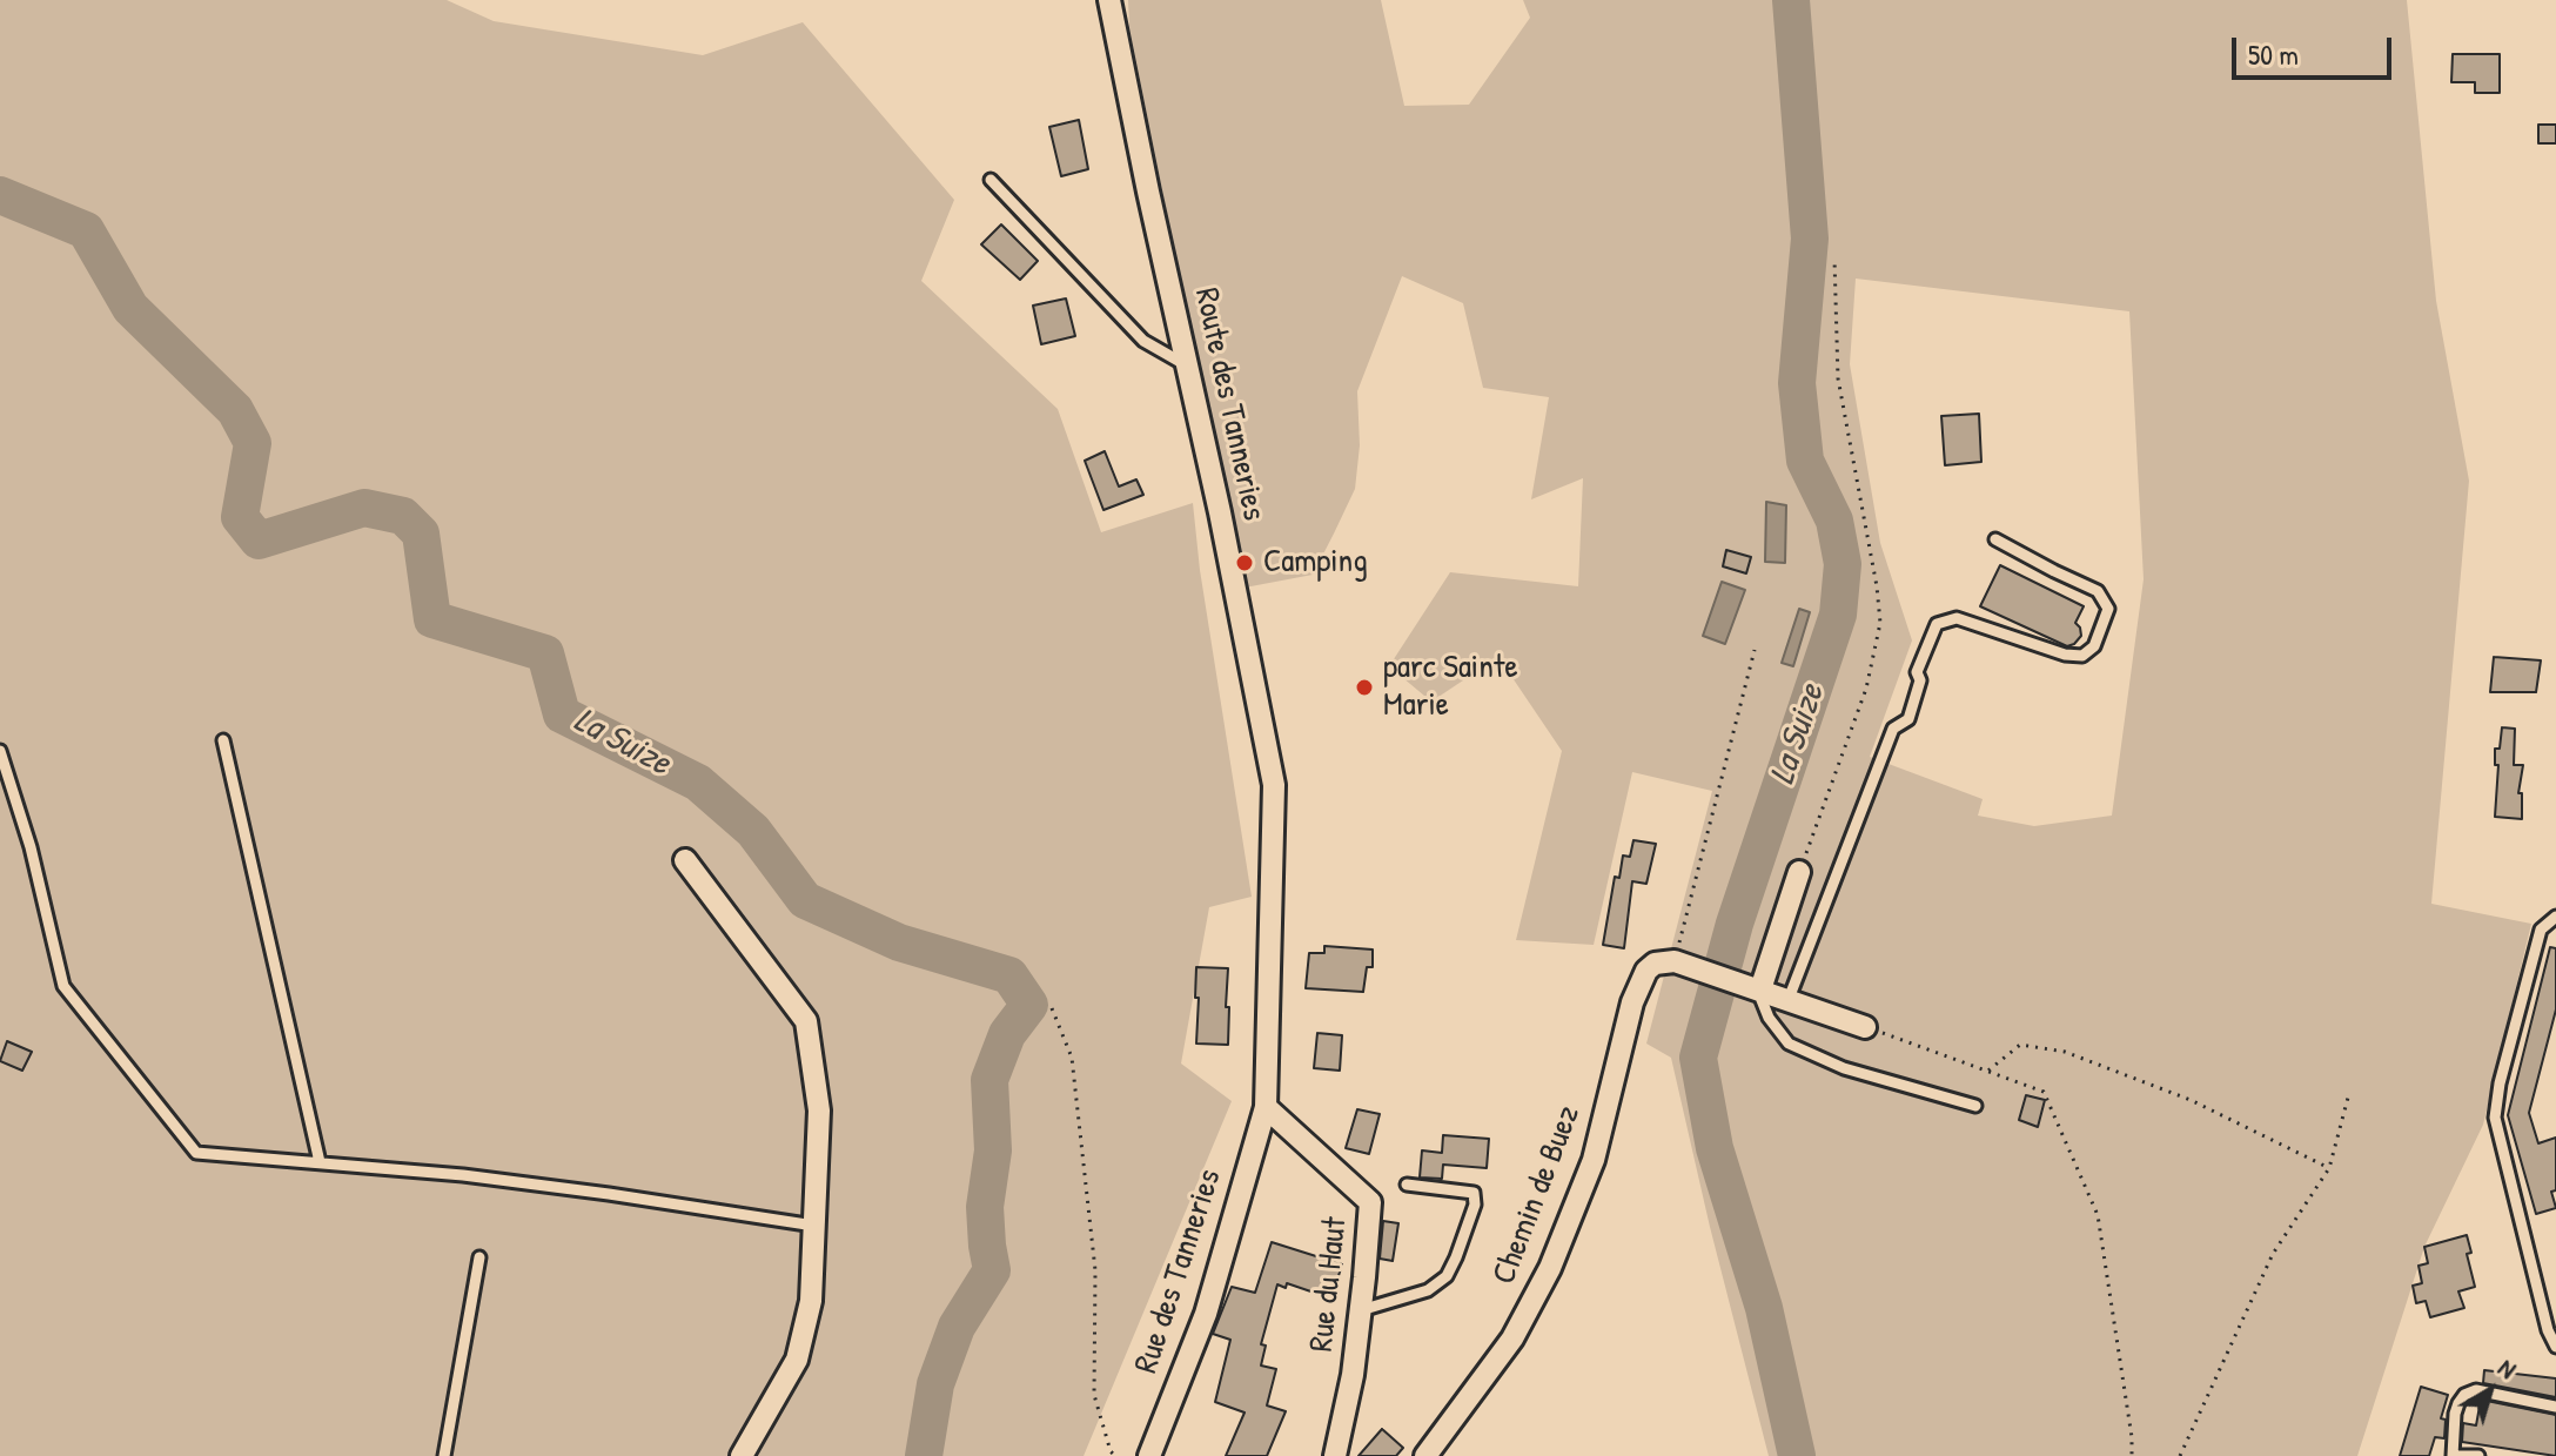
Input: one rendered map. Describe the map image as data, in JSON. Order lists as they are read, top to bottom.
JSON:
{
  "streets": {
    "street": [
      "Route des Tanneries",
      "Chemin de Buez",
      "Rue des Tanneries",
      "Rue du Haut"
    ]
  },
  "crossings": [
    ["Route des Tanneries", "Rue des Tanneries"],
    ["Route des Tanneries", "Rue du Haut"],
    ["Rue des Tanneries", "Rue du Haut"]
  ],
  "water": ["La Suize"],
  "places": ["Camping", "parc Sainte Marie"],
  "scale_bar": "50 m",
  "north": "top right"
}
